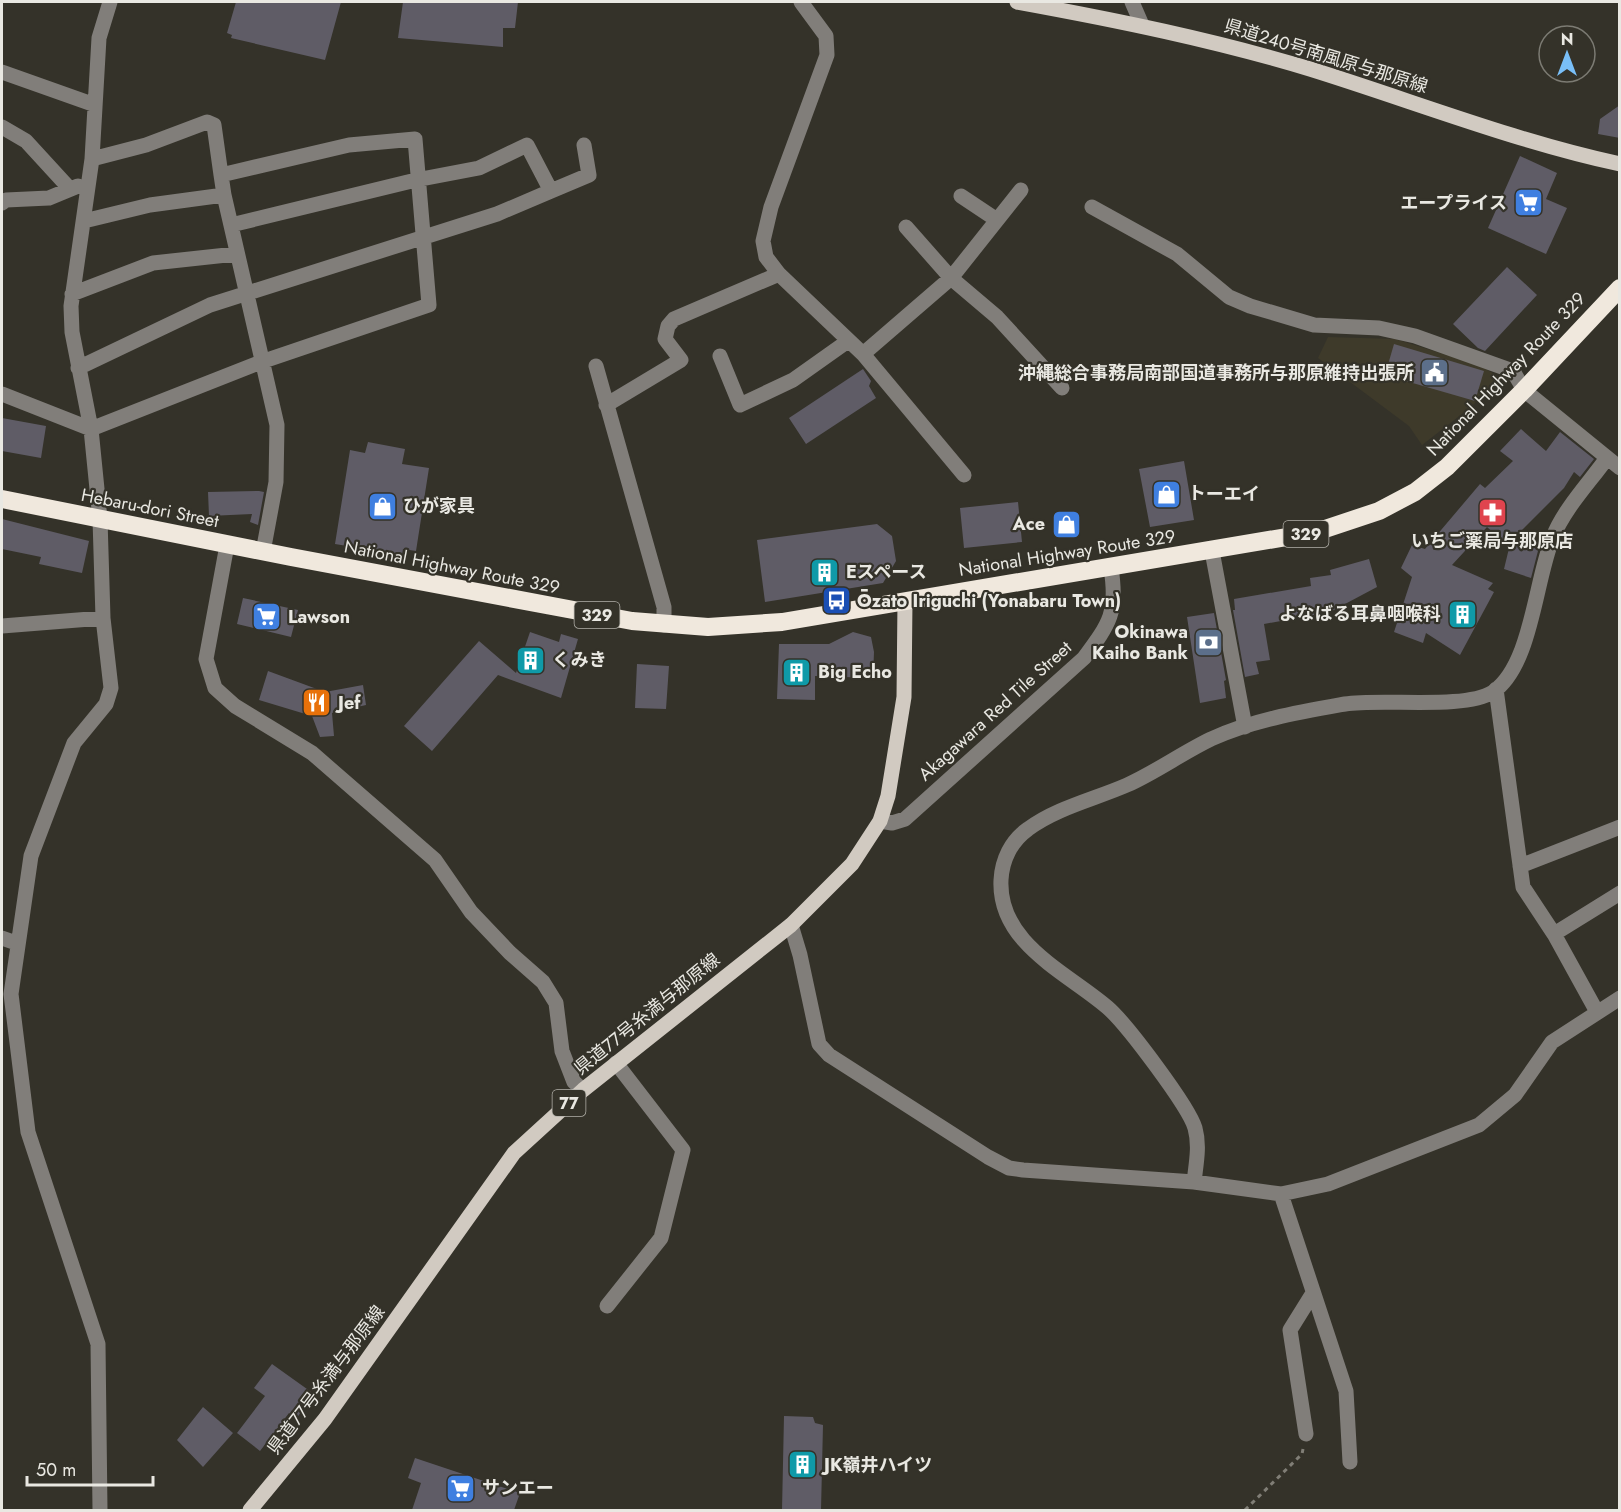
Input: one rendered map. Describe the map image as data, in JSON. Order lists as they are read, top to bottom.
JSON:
{
  "streets": {
    "highway": ["National Highway Route 329", "Hebaru-dori Street", "329"],
    "main road": ["県道240号南風原与那原線", "県道77号糸満与那原線", "77"],
    "street": ["Akagawara Red Tile Street"]
  },
  "crossings": [
    ["National Highway Route 329", "Hebaru-dori Street"],
    ["National Highway Route 329", "Akagawara Red Tile Street"],
    ["National Highway Route 329", "県道77号糸満与那原線"],
    ["Akagawara Red Tile Street", "県道77号糸満与那原線"]
  ],
  "places": {
    "supermarket": ["エープライス", "Lawson", "サンエー"],
    "public building": ["沖縄総合事務局南部国道事務所与那原維持出張所"],
    "shop": ["トーエイ", "ひが家具", "Ace"],
    "pharmacy": ["いちご薬局与那原店"],
    "building": [
      "Eスペース",
      "よなばる耳鼻咽喉科",
      "くみき",
      "Big Echo",
      "JK嶺井ハイツ"
    ],
    "bus stop": ["Ōzato Iriguchi (Yonabaru Town)"],
    "bank": ["Okinawa Kaiho Bank"],
    "restaurant": ["Jef"]
  },
  "scale_bar": "50 m",
  "north": "top"
}
